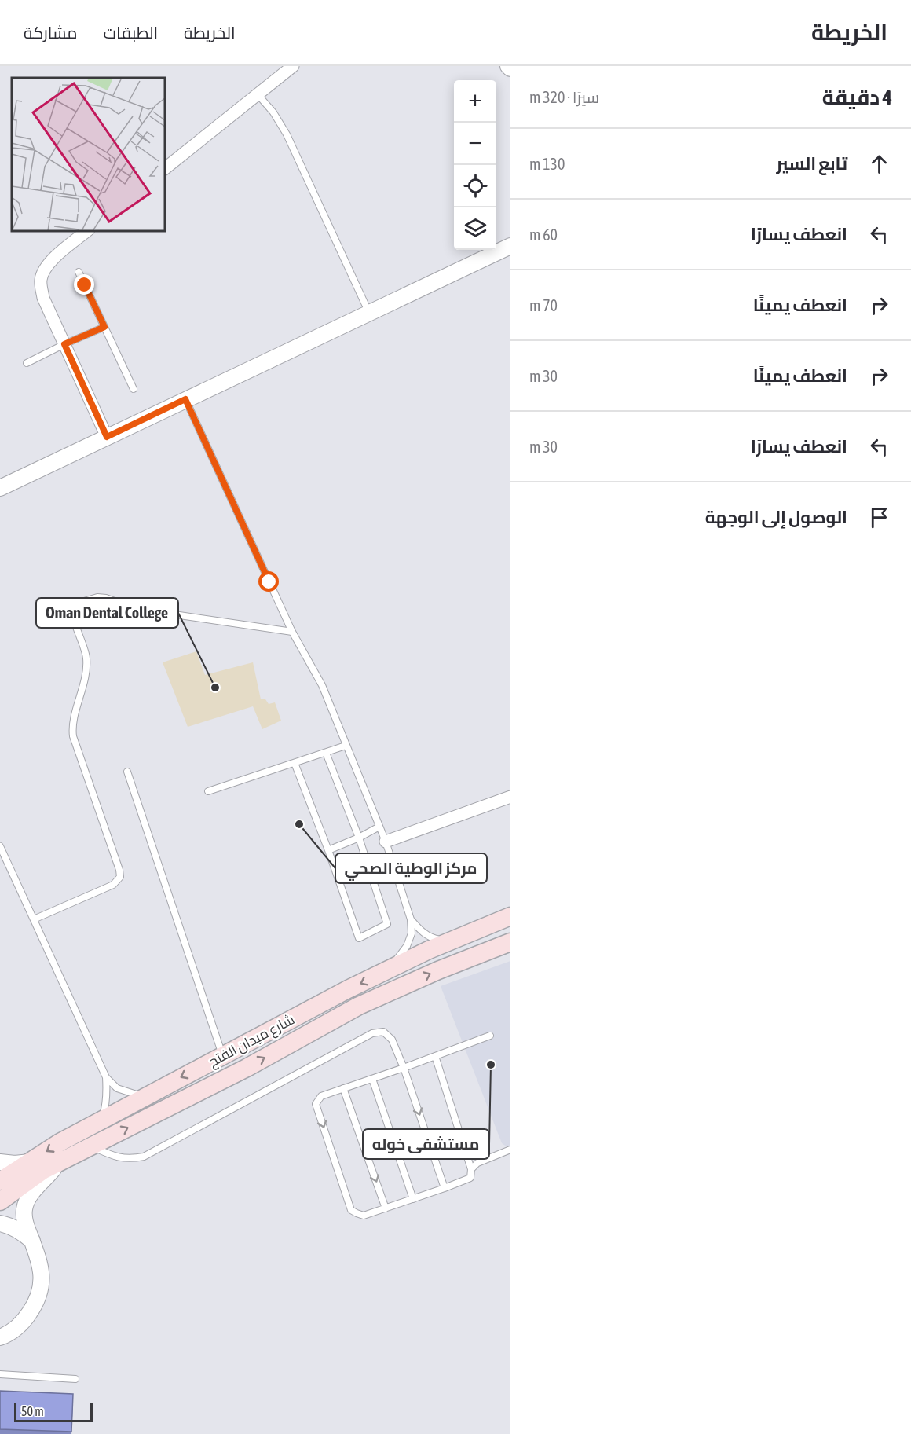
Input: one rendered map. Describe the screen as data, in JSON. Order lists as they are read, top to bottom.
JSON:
{
  "streets": {
    "main road": ["شارع ميدان الفتح"]
  },
  "places": ["Oman Dental College", "مركز الوطية الصحي", "مستشفى خوله"],
  "scale_bar": "50 m",
  "page": {
    "header": "الخريطة",
    "nav": ["الخريطة", "الطبقات", "مشاركة"],
    "heading": ["4 دقيقة", "سيرًا · 320 m"],
    "map_buttons": ["+", "−"],
    "list": [
      ["تابع السير", "130 m"],
      ["انعطف يسارًا", "60 m"],
      ["انعطف يمينًا", "70 m"],
      ["انعطف يمينًا", "30 m"],
      ["انعطف يسارًا", "30 m"],
      "الوصول إلى الوجهة"
    ],
    "scale": "50 m"
  }
}
